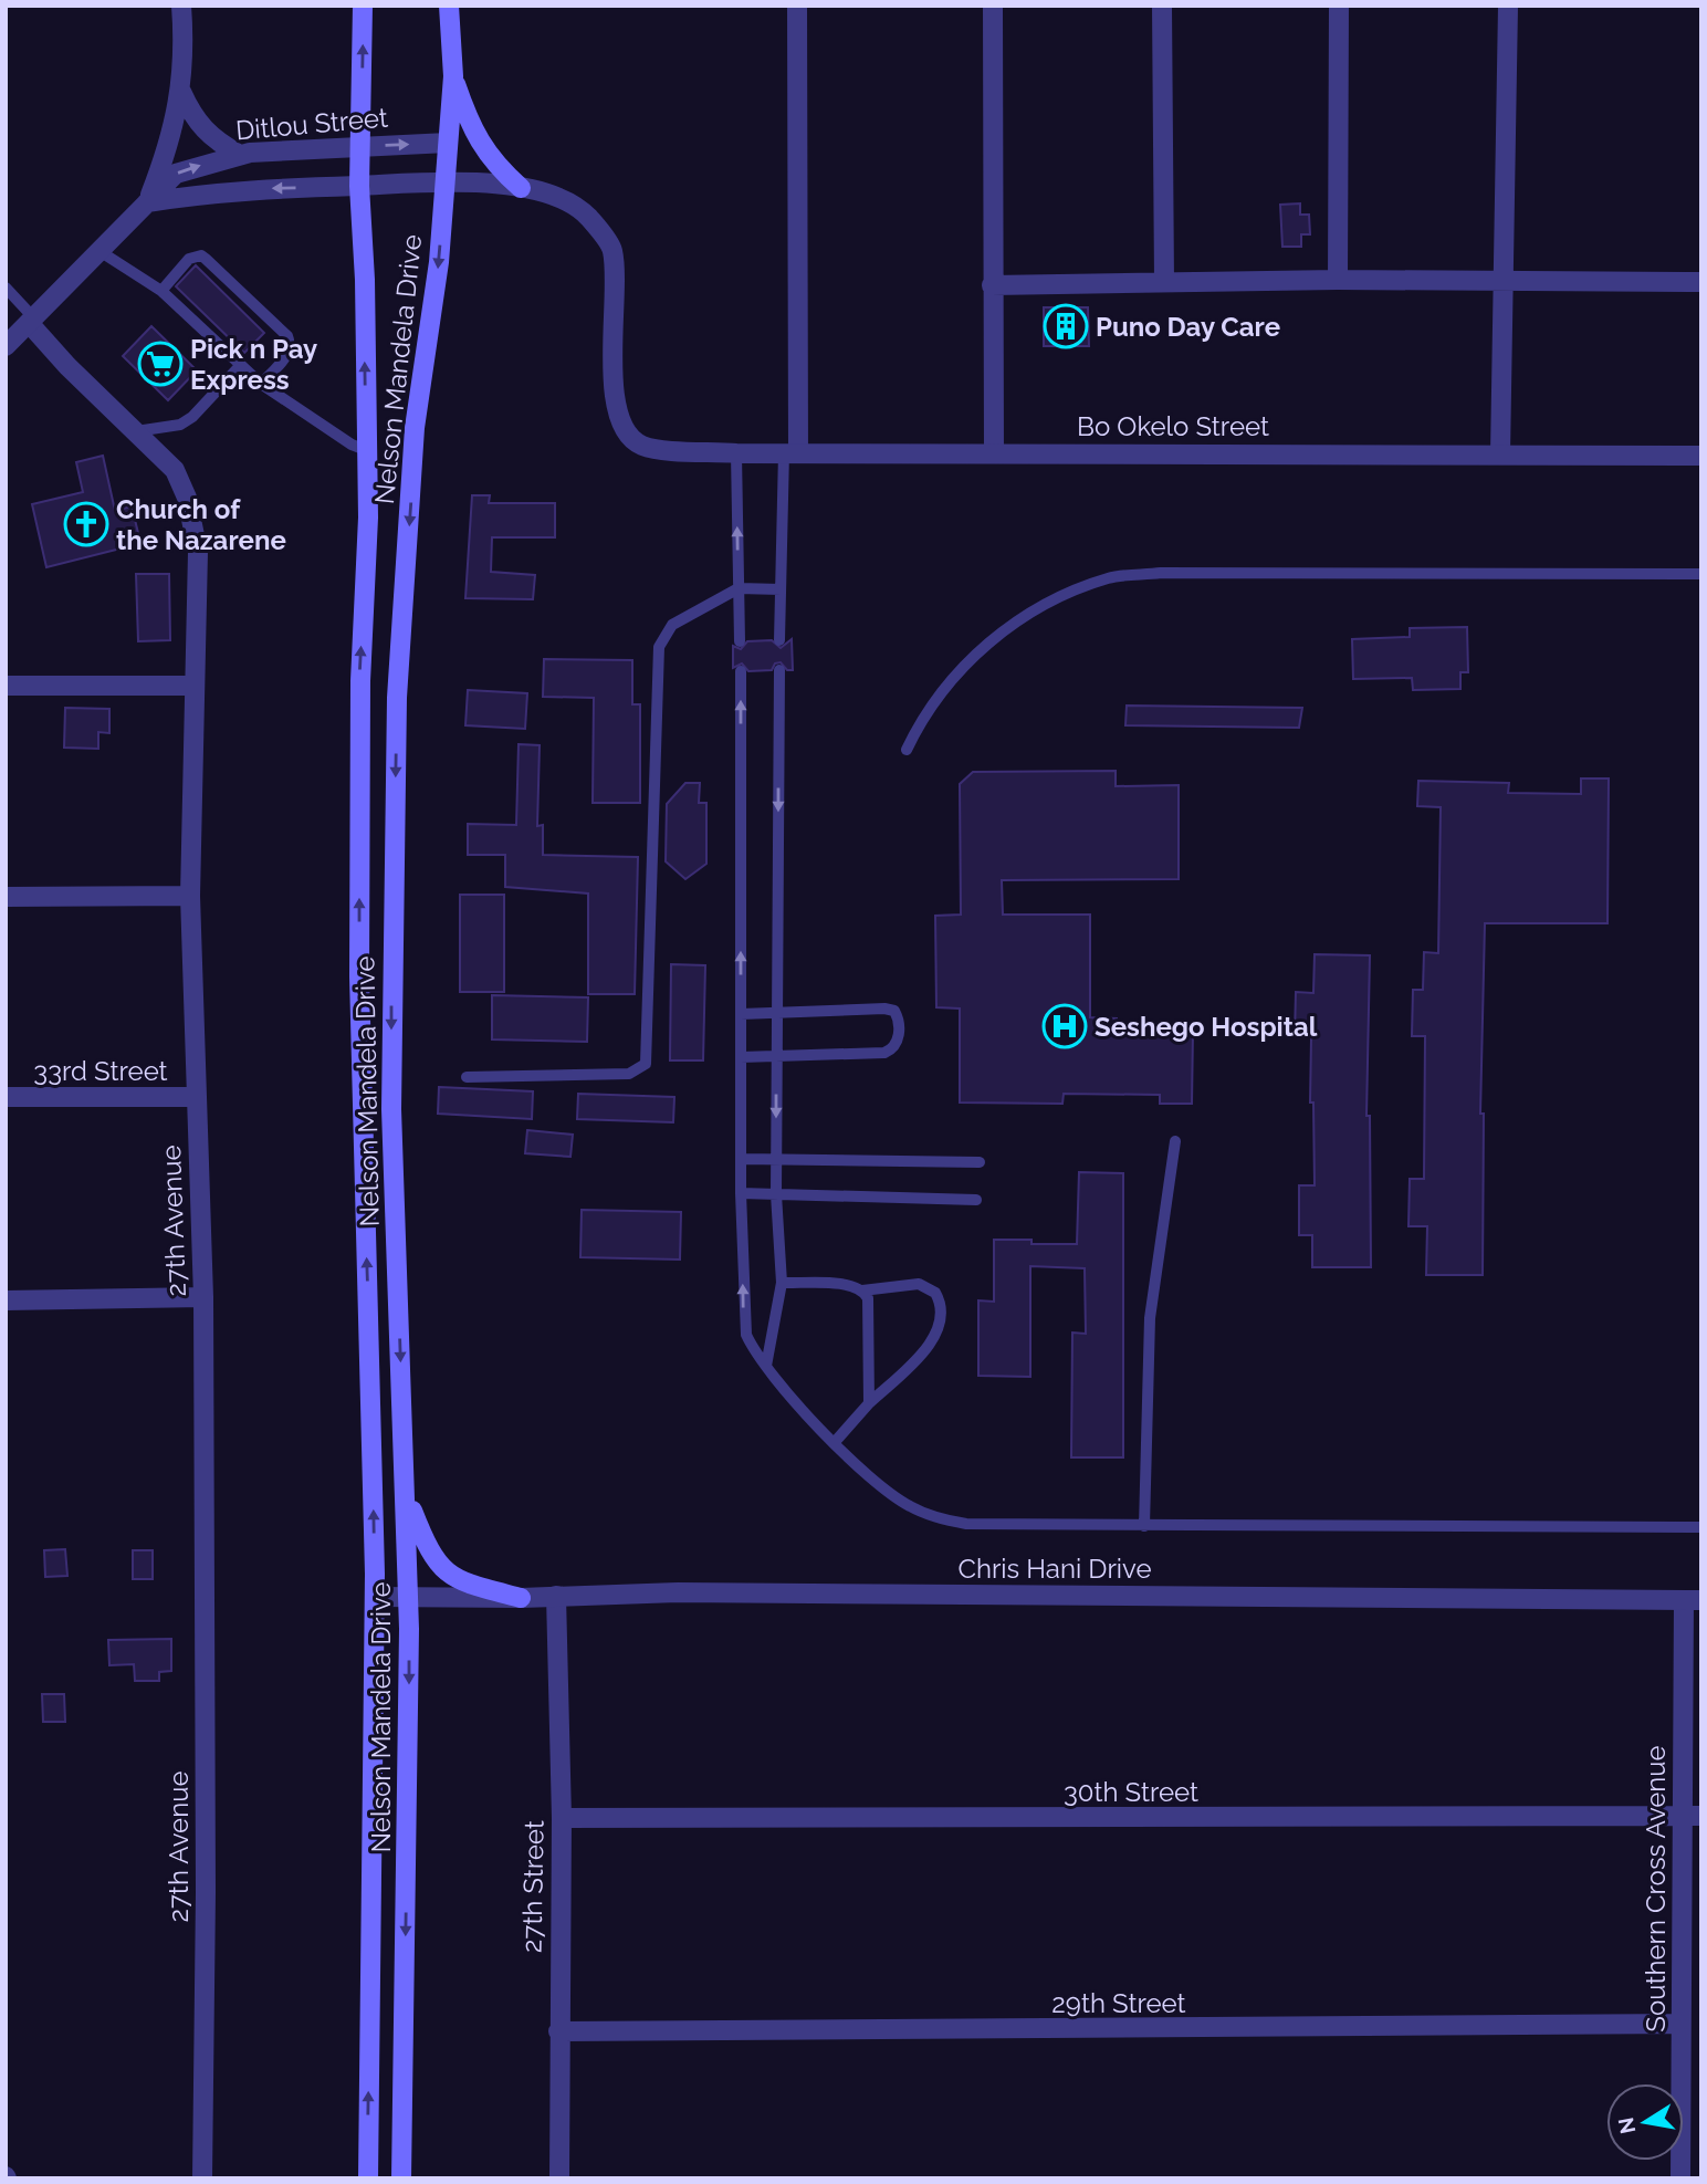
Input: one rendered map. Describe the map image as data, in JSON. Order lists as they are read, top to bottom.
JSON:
{
  "streets": {
    "main road": ["Nelson Mandela Drive"],
    "street": [
      "Ditlou Street",
      "Bo Okelo Street",
      "33rd Street",
      "27th Avenue",
      "Chris Hani Drive",
      "30th Street",
      "27th Street",
      "Southern Cross Avenue",
      "29th Street"
    ]
  },
  "crossings": [
    ["Ditlou Street", "Nelson Mandela Drive"],
    ["Ditlou Street", "27th Avenue"],
    ["Nelson Mandela Drive", "Chris Hani Drive"],
    ["33rd Street", "27th Avenue"],
    ["Chris Hani Drive", "27th Street"],
    ["Chris Hani Drive", "Southern Cross Avenue"],
    ["30th Street", "27th Street"],
    ["30th Street", "Southern Cross Avenue"],
    ["27th Street", "29th Street"],
    ["Southern Cross Avenue", "29th Street"]
  ],
  "places": {
    "building": ["Puno Day Care"],
    "supermarket": ["Pick n Pay Express"],
    "church": ["Church of the Nazarene"],
    "hospital": ["Seshego Hospital"]
  },
  "north": "left"
}
